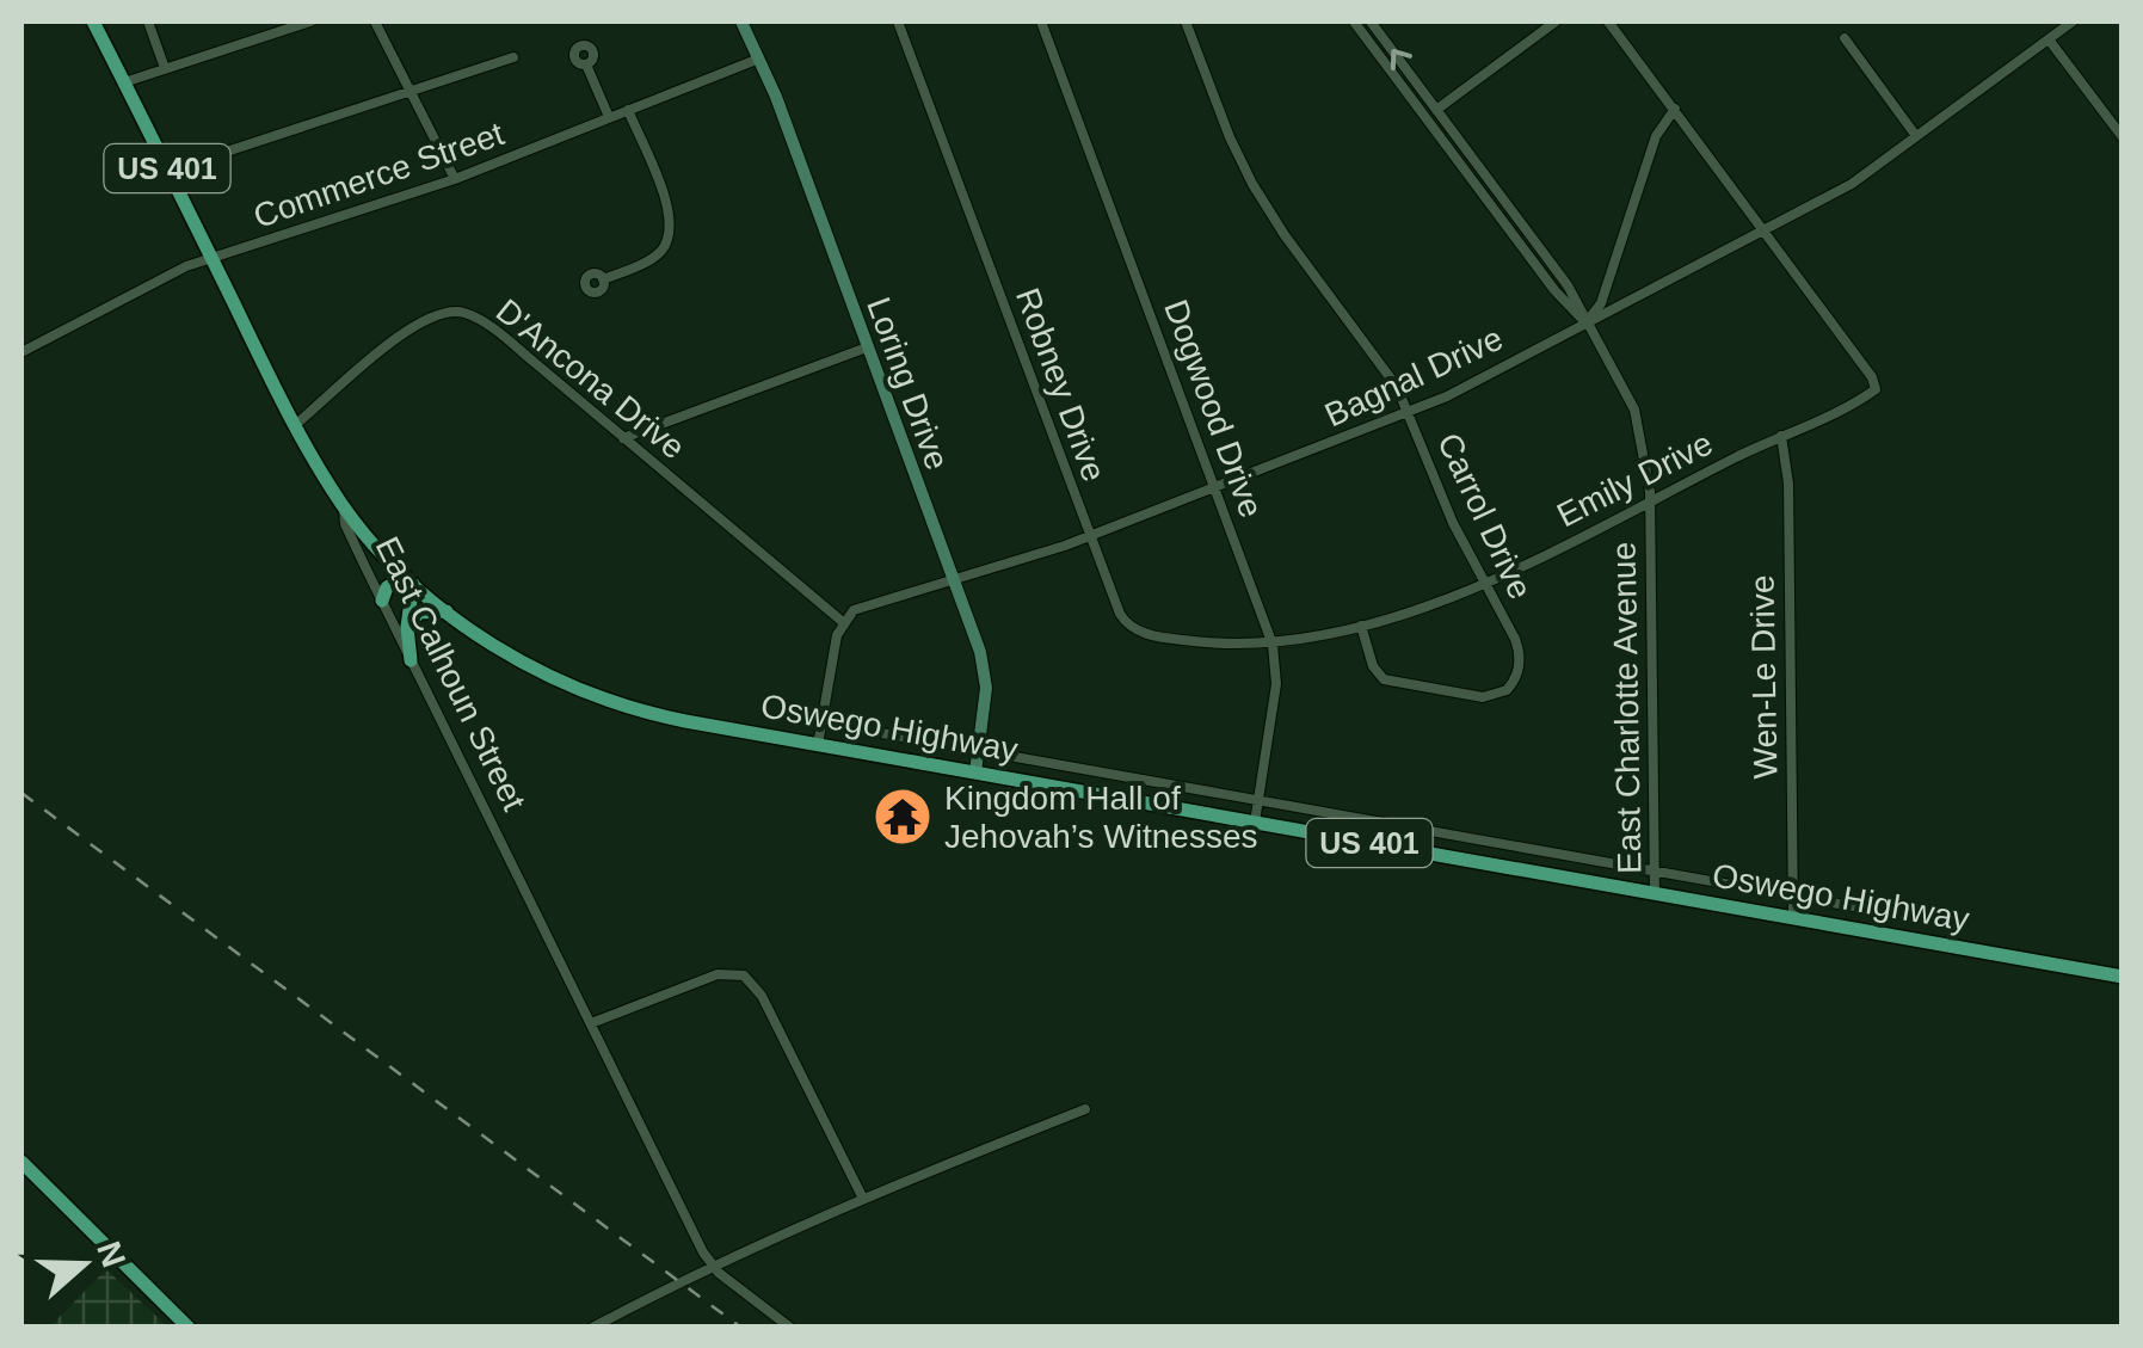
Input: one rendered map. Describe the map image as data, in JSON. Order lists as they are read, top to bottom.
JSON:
{
  "streets": {
    "main road": ["US 401", "East Calhoun Street", "Oswego Highway"],
    "street": [
      "Commerce Street",
      "Bagnal Drive",
      "D'Ancona Drive",
      "Loring Drive",
      "Robney Drive",
      "Dogwood Drive",
      "Emily Drive",
      "Carrol Drive",
      "Wen-Le Drive",
      "East Charlotte Avenue"
    ]
  },
  "crossings": [
    ["Commerce Street", "Loring Drive"],
    ["Commerce Street", "East Calhoun Street"],
    ["Bagnal Drive", "D'Ancona Drive"],
    ["Bagnal Drive", "Loring Drive"],
    ["Bagnal Drive", "Robney Drive"],
    ["Bagnal Drive", "Dogwood Drive"],
    ["Bagnal Drive", "Emily Drive"],
    ["Bagnal Drive", "Carrol Drive"],
    ["Bagnal Drive", "East Charlotte Avenue"],
    ["D'Ancona Drive", "East Calhoun Street"],
    ["Loring Drive", "Oswego Highway"],
    ["Robney Drive", "Dogwood Drive"],
    ["Robney Drive", "Emily Drive"],
    ["Dogwood Drive", "Emily Drive"],
    ["Dogwood Drive", "Oswego Highway"],
    ["Emily Drive", "Carrol Drive"],
    ["Emily Drive", "Wen-Le Drive"],
    ["Emily Drive", "East Charlotte Avenue"],
    ["East Calhoun Street", "Oswego Highway"],
    ["Wen-Le Drive", "Oswego Highway"],
    ["East Charlotte Avenue", "Oswego Highway"]
  ],
  "places": {
    "temple": ["Kingdom Hall of Jehovah’s Witnesses"]
  },
  "north": "right"
}
